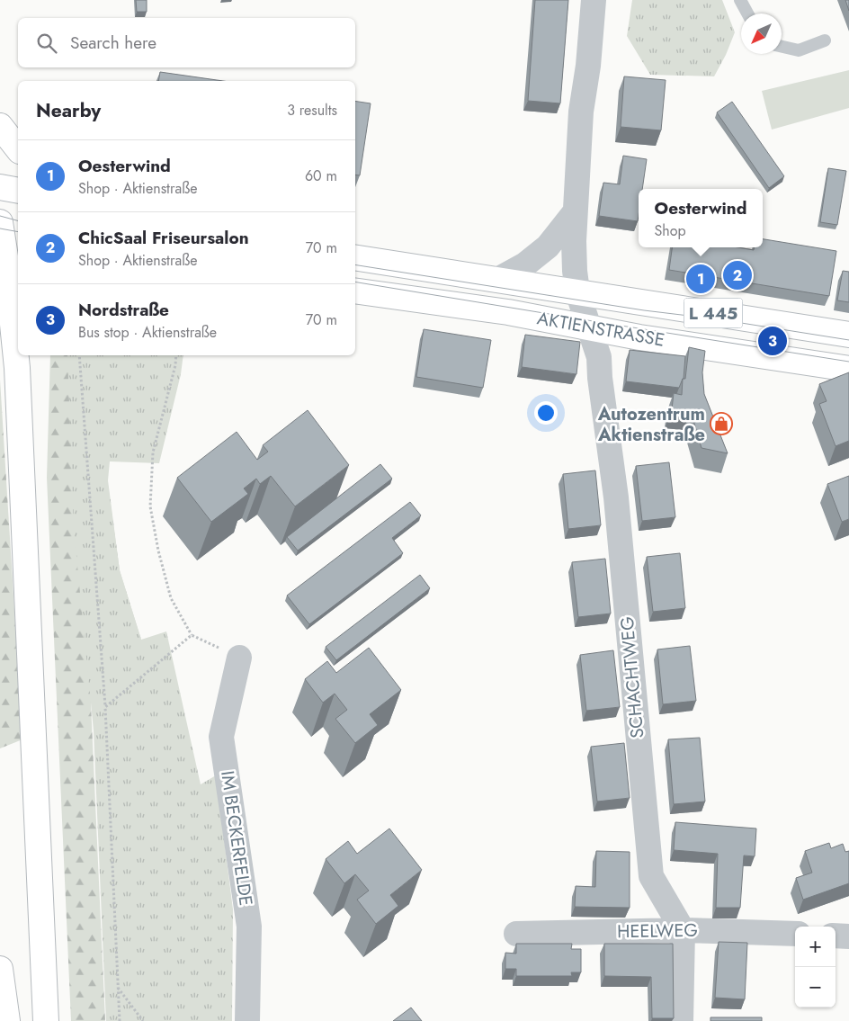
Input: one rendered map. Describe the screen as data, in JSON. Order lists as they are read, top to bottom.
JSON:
{
  "streets": {
    "main road": ["L 445", "AKTIENSTRASSE"],
    "street": ["SCHACHTWEG", "IM BECKERFELDE", "HEELWEG"]
  },
  "crossings": [
    ["AKTIENSTRASSE", "SCHACHTWEG"],
    ["SCHACHTWEG", "HEELWEG"]
  ],
  "places": {
    "shop": ["Autozentrum Aktienstraße"]
  },
  "north": "bottom left",
  "page": {
    "search": "Search here",
    "heading": ["Nearby", "3 results"],
    "list": [
      {
        "mark": "1",
        "name": "Oesterwind",
        "note": "Shop · Aktienstraße",
        "value": "60 m"
      },
      {
        "mark": "2",
        "name": "ChicSaal Friseursalon",
        "note": "Shop · Aktienstraße",
        "value": "70 m"
      },
      {
        "mark": "3",
        "name": "Nordstraße",
        "note": "Bus stop · Aktienstraße",
        "value": "70 m"
      }
    ],
    "popup": ["Oesterwind", "Shop"],
    "pins": ["2", "1", "3"],
    "map_buttons": ["+", "−"]
  }
}
